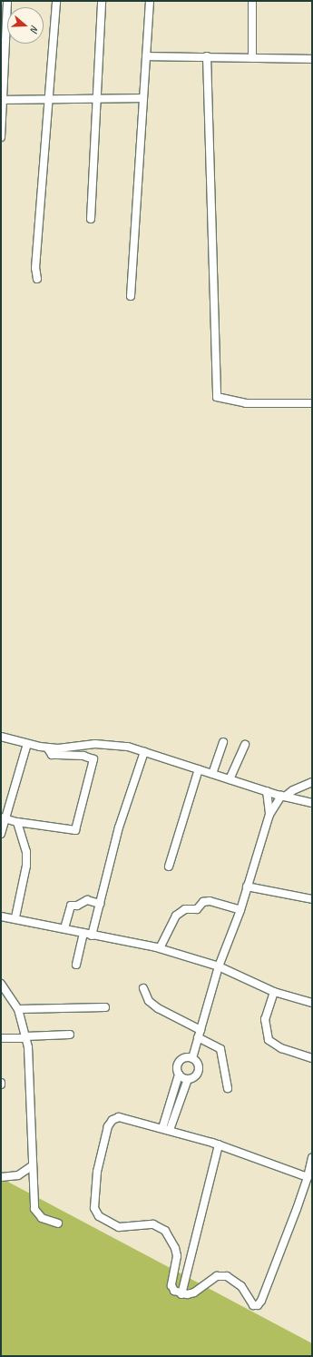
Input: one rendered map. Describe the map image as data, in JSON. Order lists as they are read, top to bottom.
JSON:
{
  "north": "right"
}
